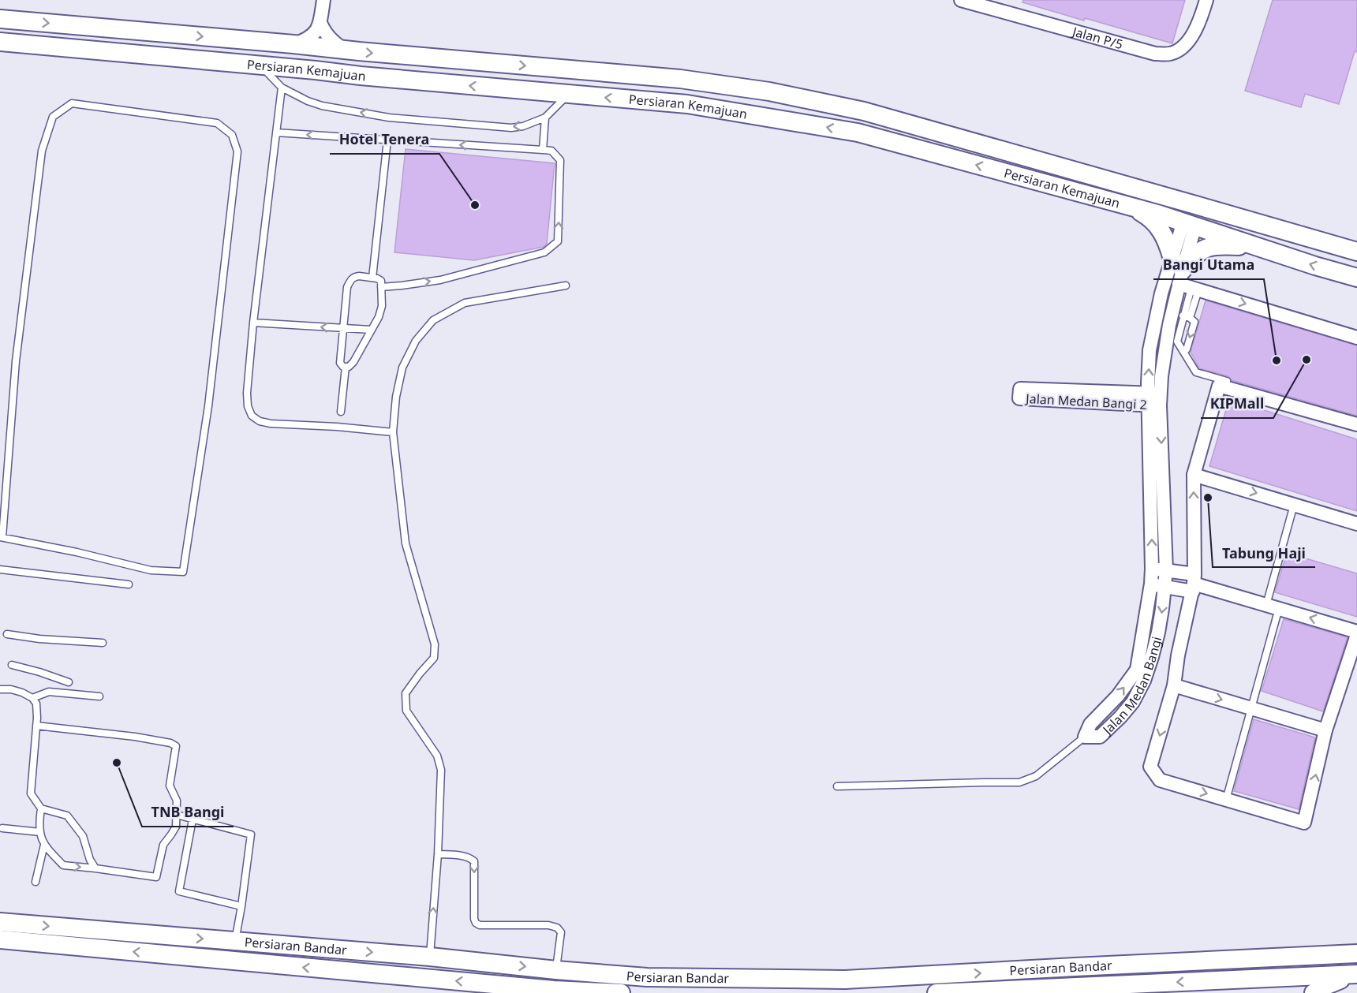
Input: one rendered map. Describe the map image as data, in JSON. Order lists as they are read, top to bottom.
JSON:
{
  "streets": {
    "main road": ["Persiaran Kemajuan", "Persiaran Bandar"],
    "street": ["Jalan P/5", "Jalan Medan Bangi 2", "Jalan Medan Bangi"]
  },
  "crossings": [
    ["Persiaran Kemajuan", "Jalan Medan Bangi"],
    ["Jalan Medan Bangi 2", "Jalan Medan Bangi"]
  ],
  "places": [
    "Hotel Tenera",
    "KIPMall",
    "Bangi Utama",
    "Tabung Haji",
    "TNB Bangi"
  ]
}
